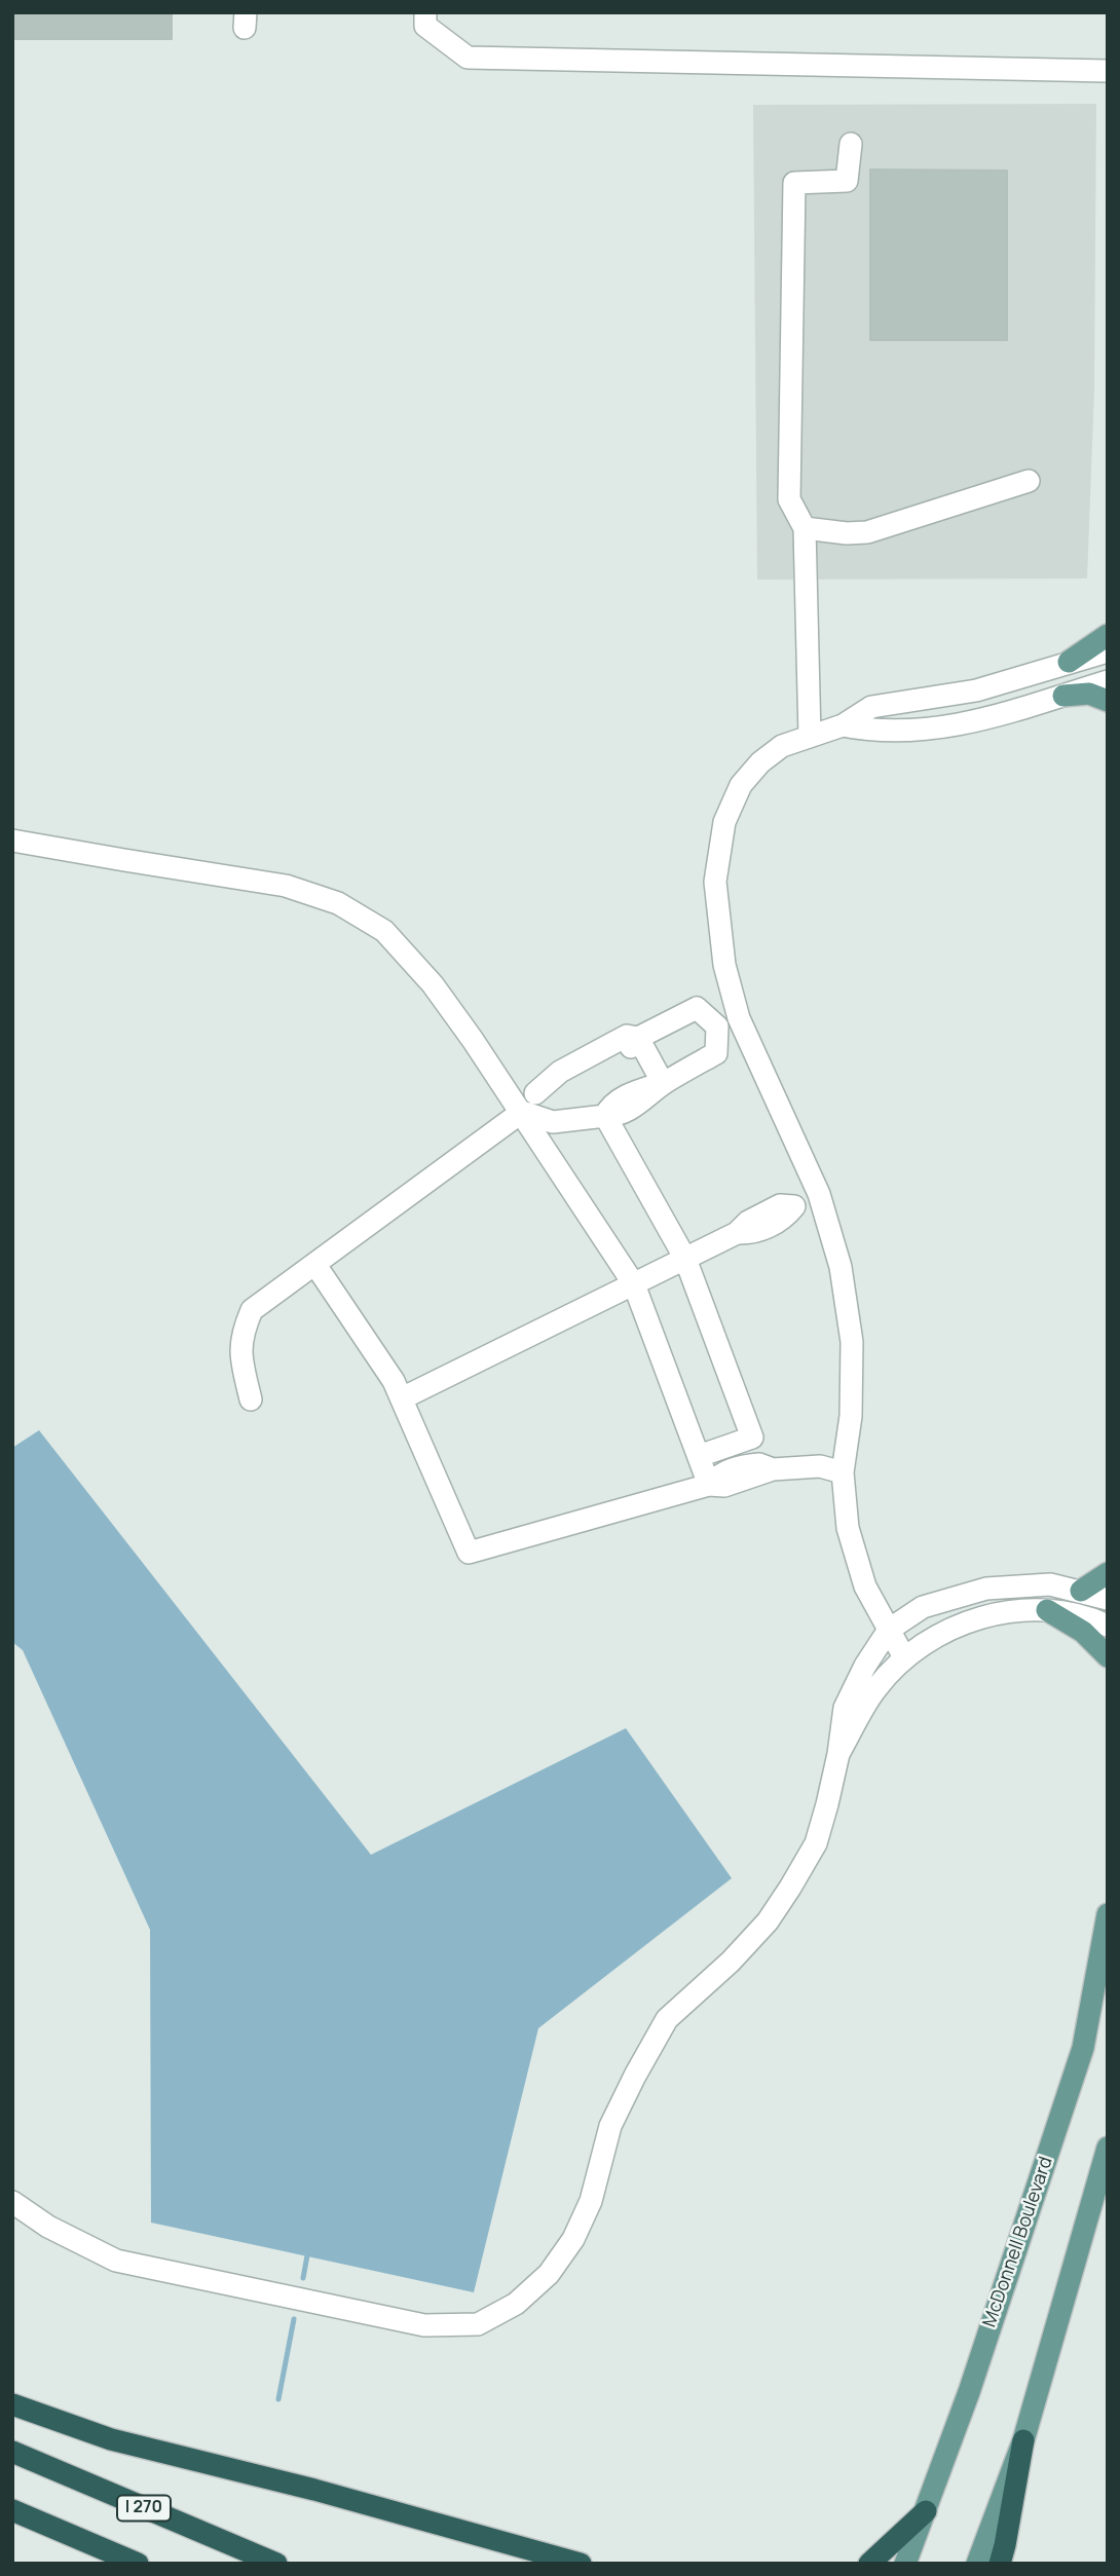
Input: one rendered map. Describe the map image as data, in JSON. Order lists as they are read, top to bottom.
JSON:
{
  "streets": {
    "highway": ["I 270"],
    "main road": ["McDonnell Boulevard"]
  }
}
